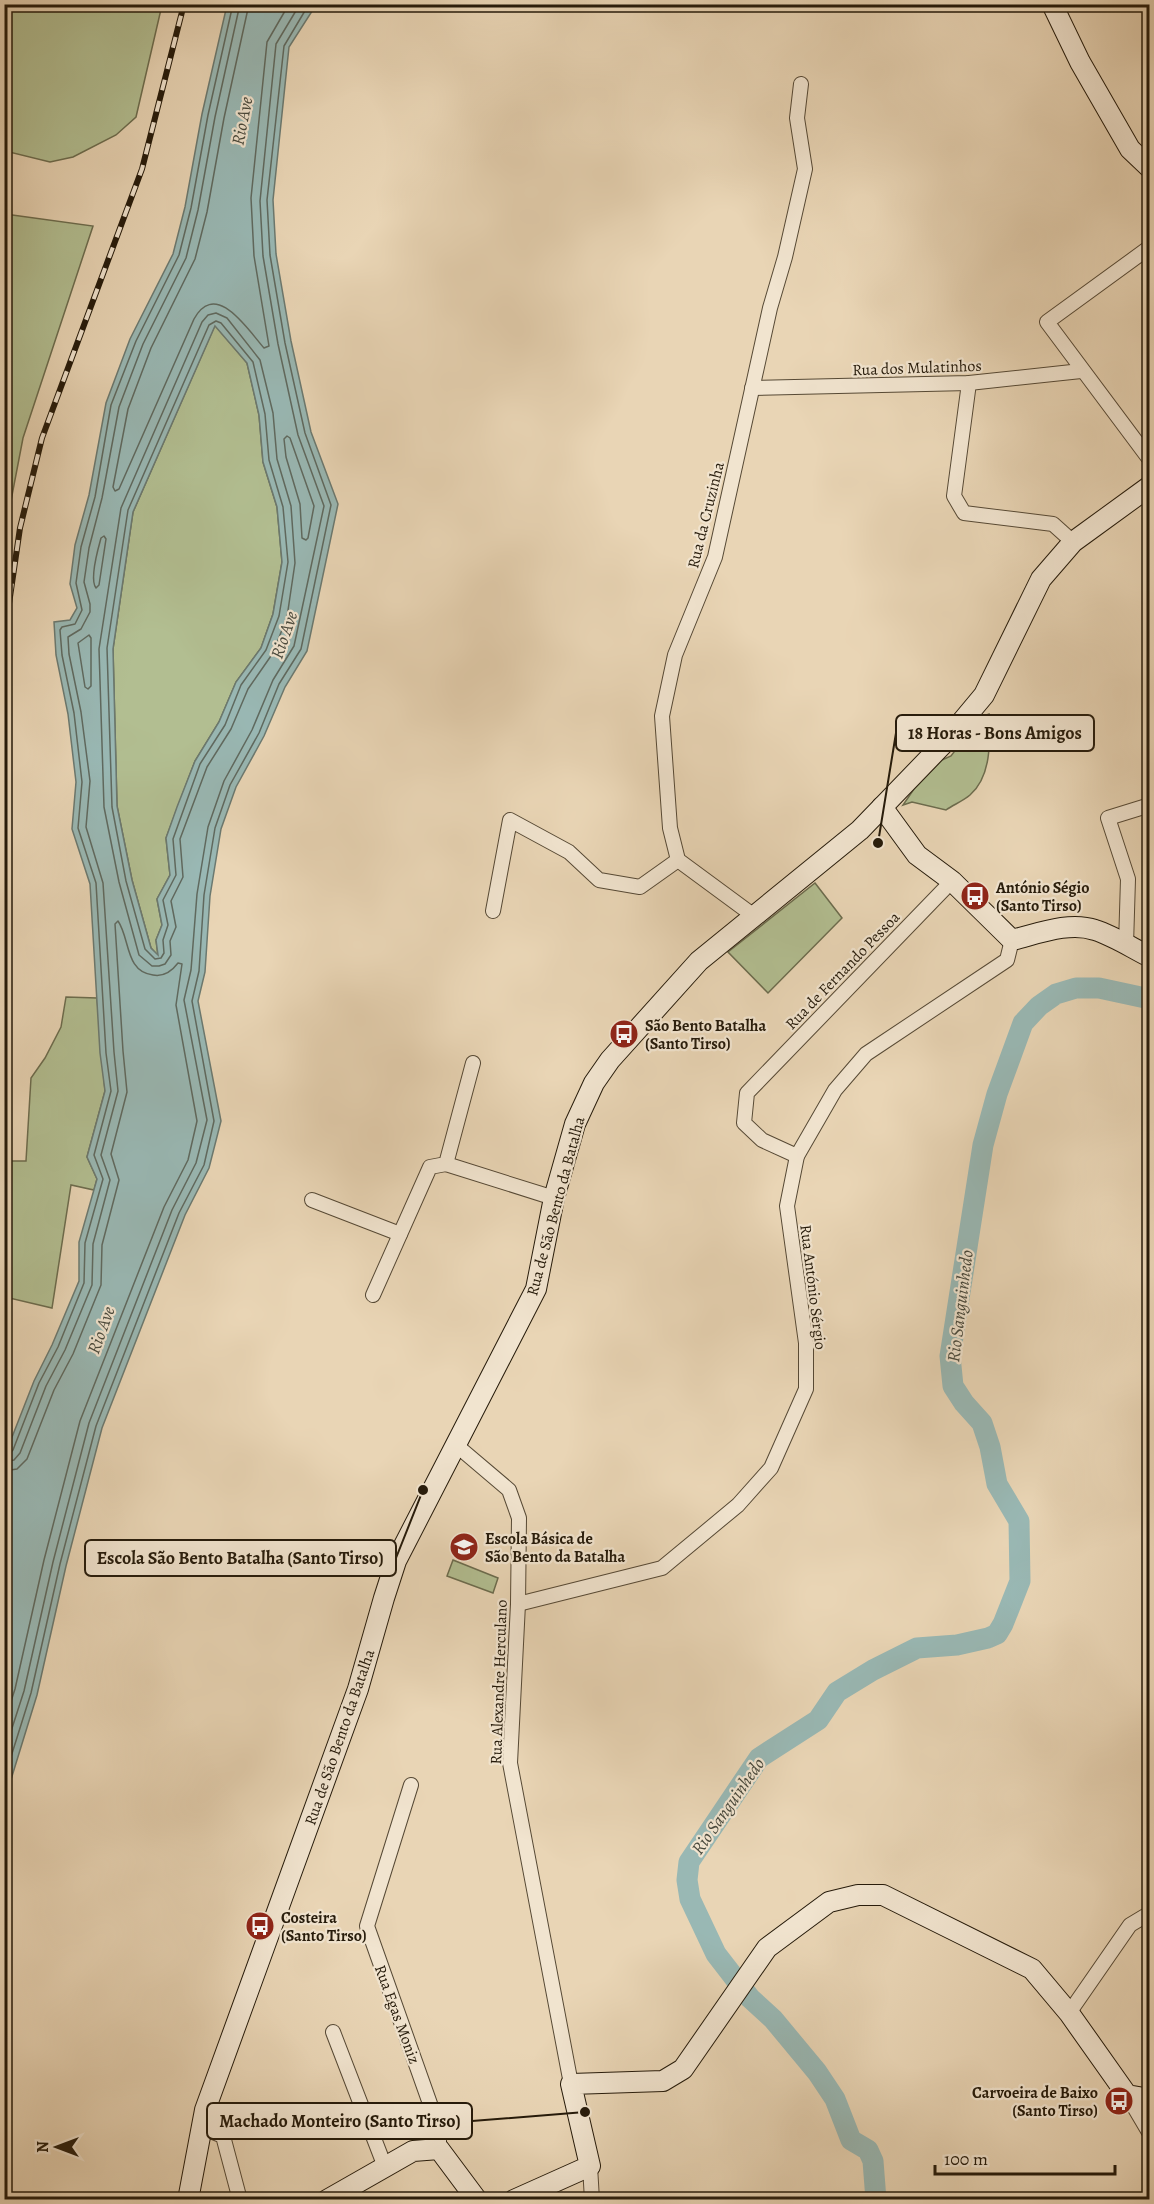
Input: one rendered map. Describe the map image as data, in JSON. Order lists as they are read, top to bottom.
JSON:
{
  "streets": {
    "street": [
      "Rua dos Mulatinhos",
      "Rua da Cruzinha",
      "Rua de Fernando Pessoa",
      "Rua de São Bento da Batalha",
      "Rua António Sérgio",
      "Rua Alexandre Herculano",
      "Rua Egas Moniz"
    ]
  },
  "crossings": [
    ["Rua dos Mulatinhos", "Rua da Cruzinha"],
    ["Rua de Fernando Pessoa", "Rua António Sérgio"],
    ["Rua de São Bento da Batalha", "Rua Alexandre Herculano"],
    ["Rua António Sérgio", "Rua Alexandre Herculano"]
  ],
  "water": ["Rio Ave", "Rio Sanguinhedo"],
  "places": {
    "other": ["18 Horas - Bons Amigos", "Escola São Bento Batalha (Santo Tirso)", "Machado Monteiro (Santo Tirso)"],
    "bus stop": [
      "António Ségio (Santo Tirso)",
      "São Bento Batalha (Santo Tirso)",
      "Costeira (Santo Tirso)",
      "Carvoeira de Baixo (Santo Tirso)"
    ],
    "school or university": ["Escola Básica de São Bento da Batalha"]
  },
  "scale_bar": "100 m",
  "north": "left"
}
